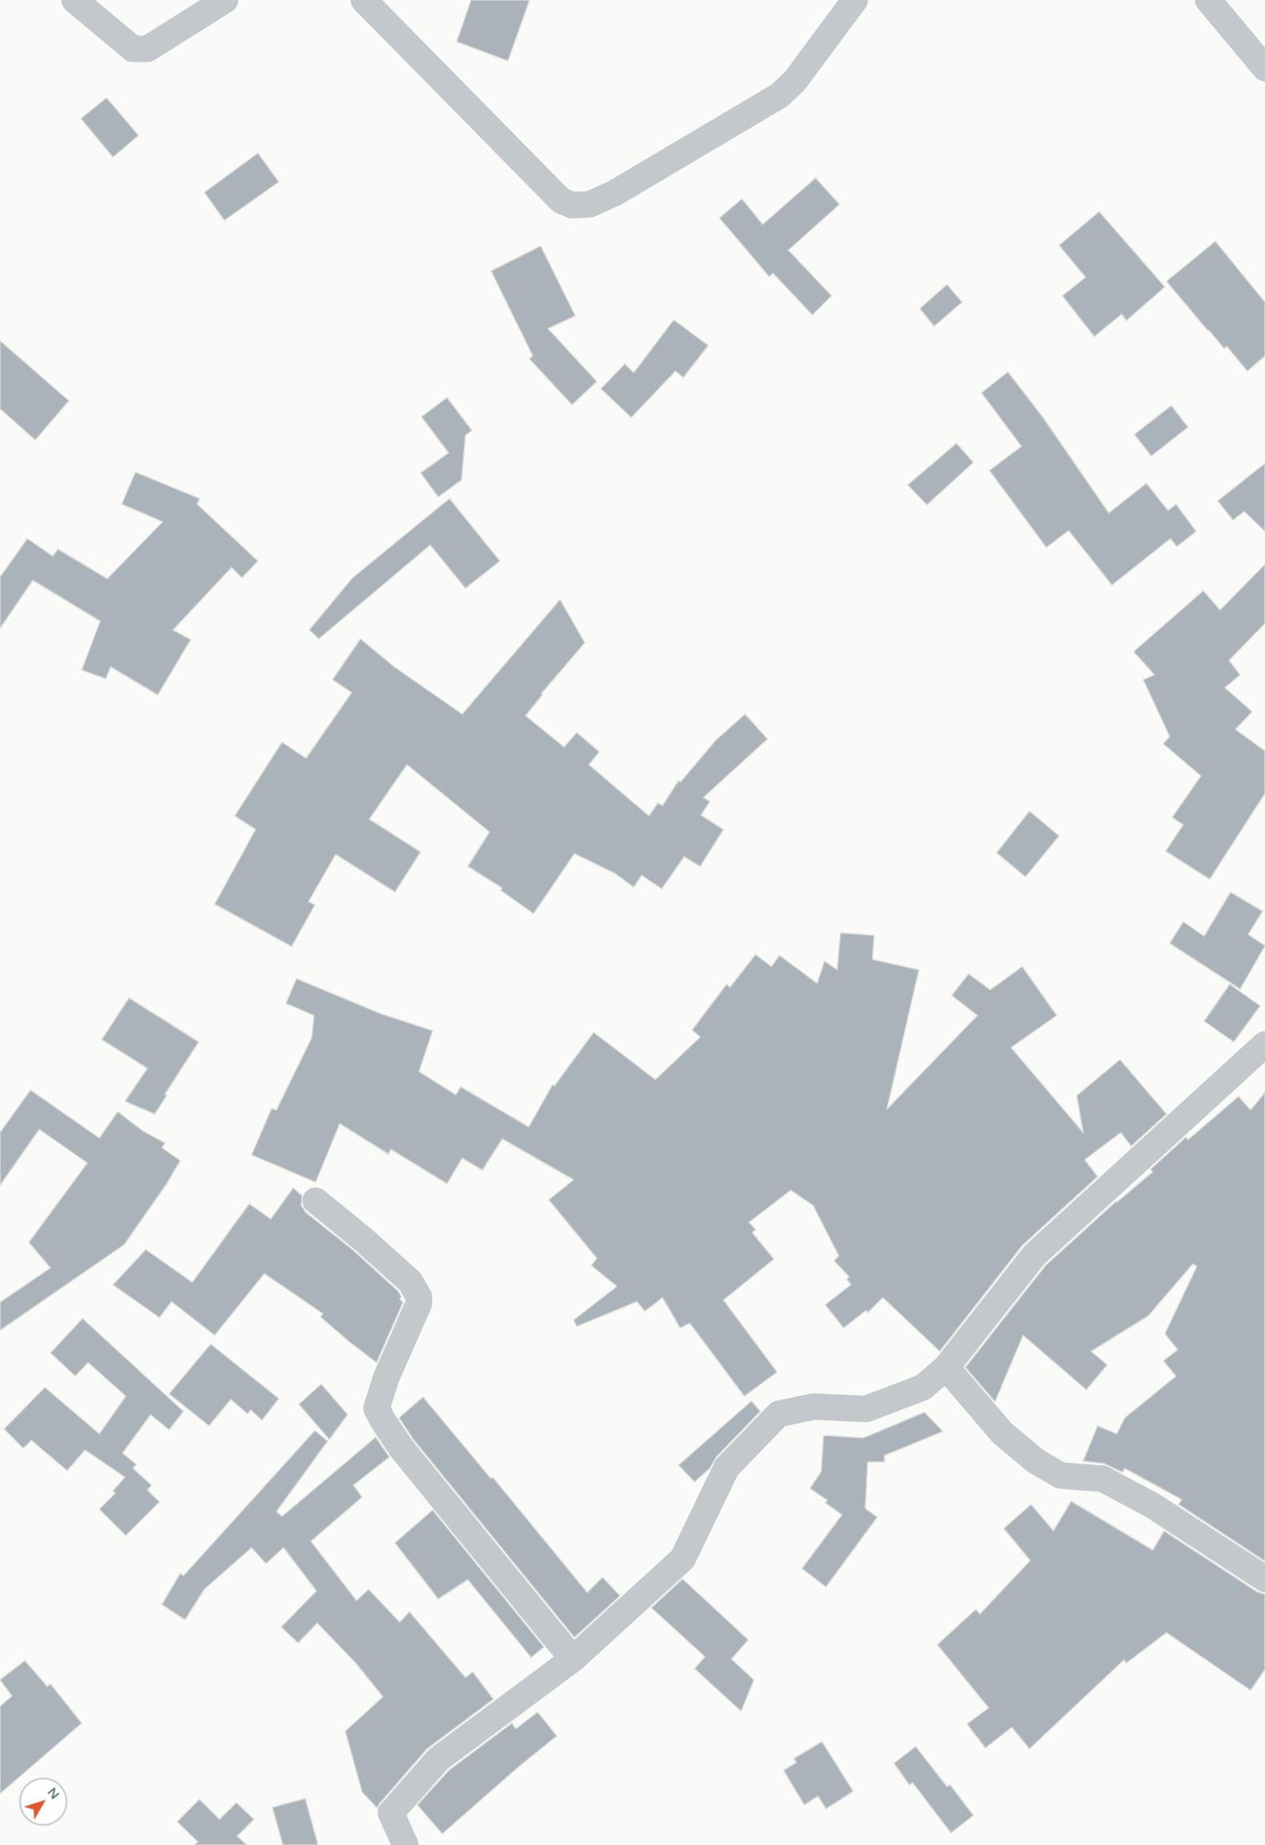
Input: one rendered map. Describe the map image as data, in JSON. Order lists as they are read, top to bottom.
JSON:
{
  "north": "top right"
}
